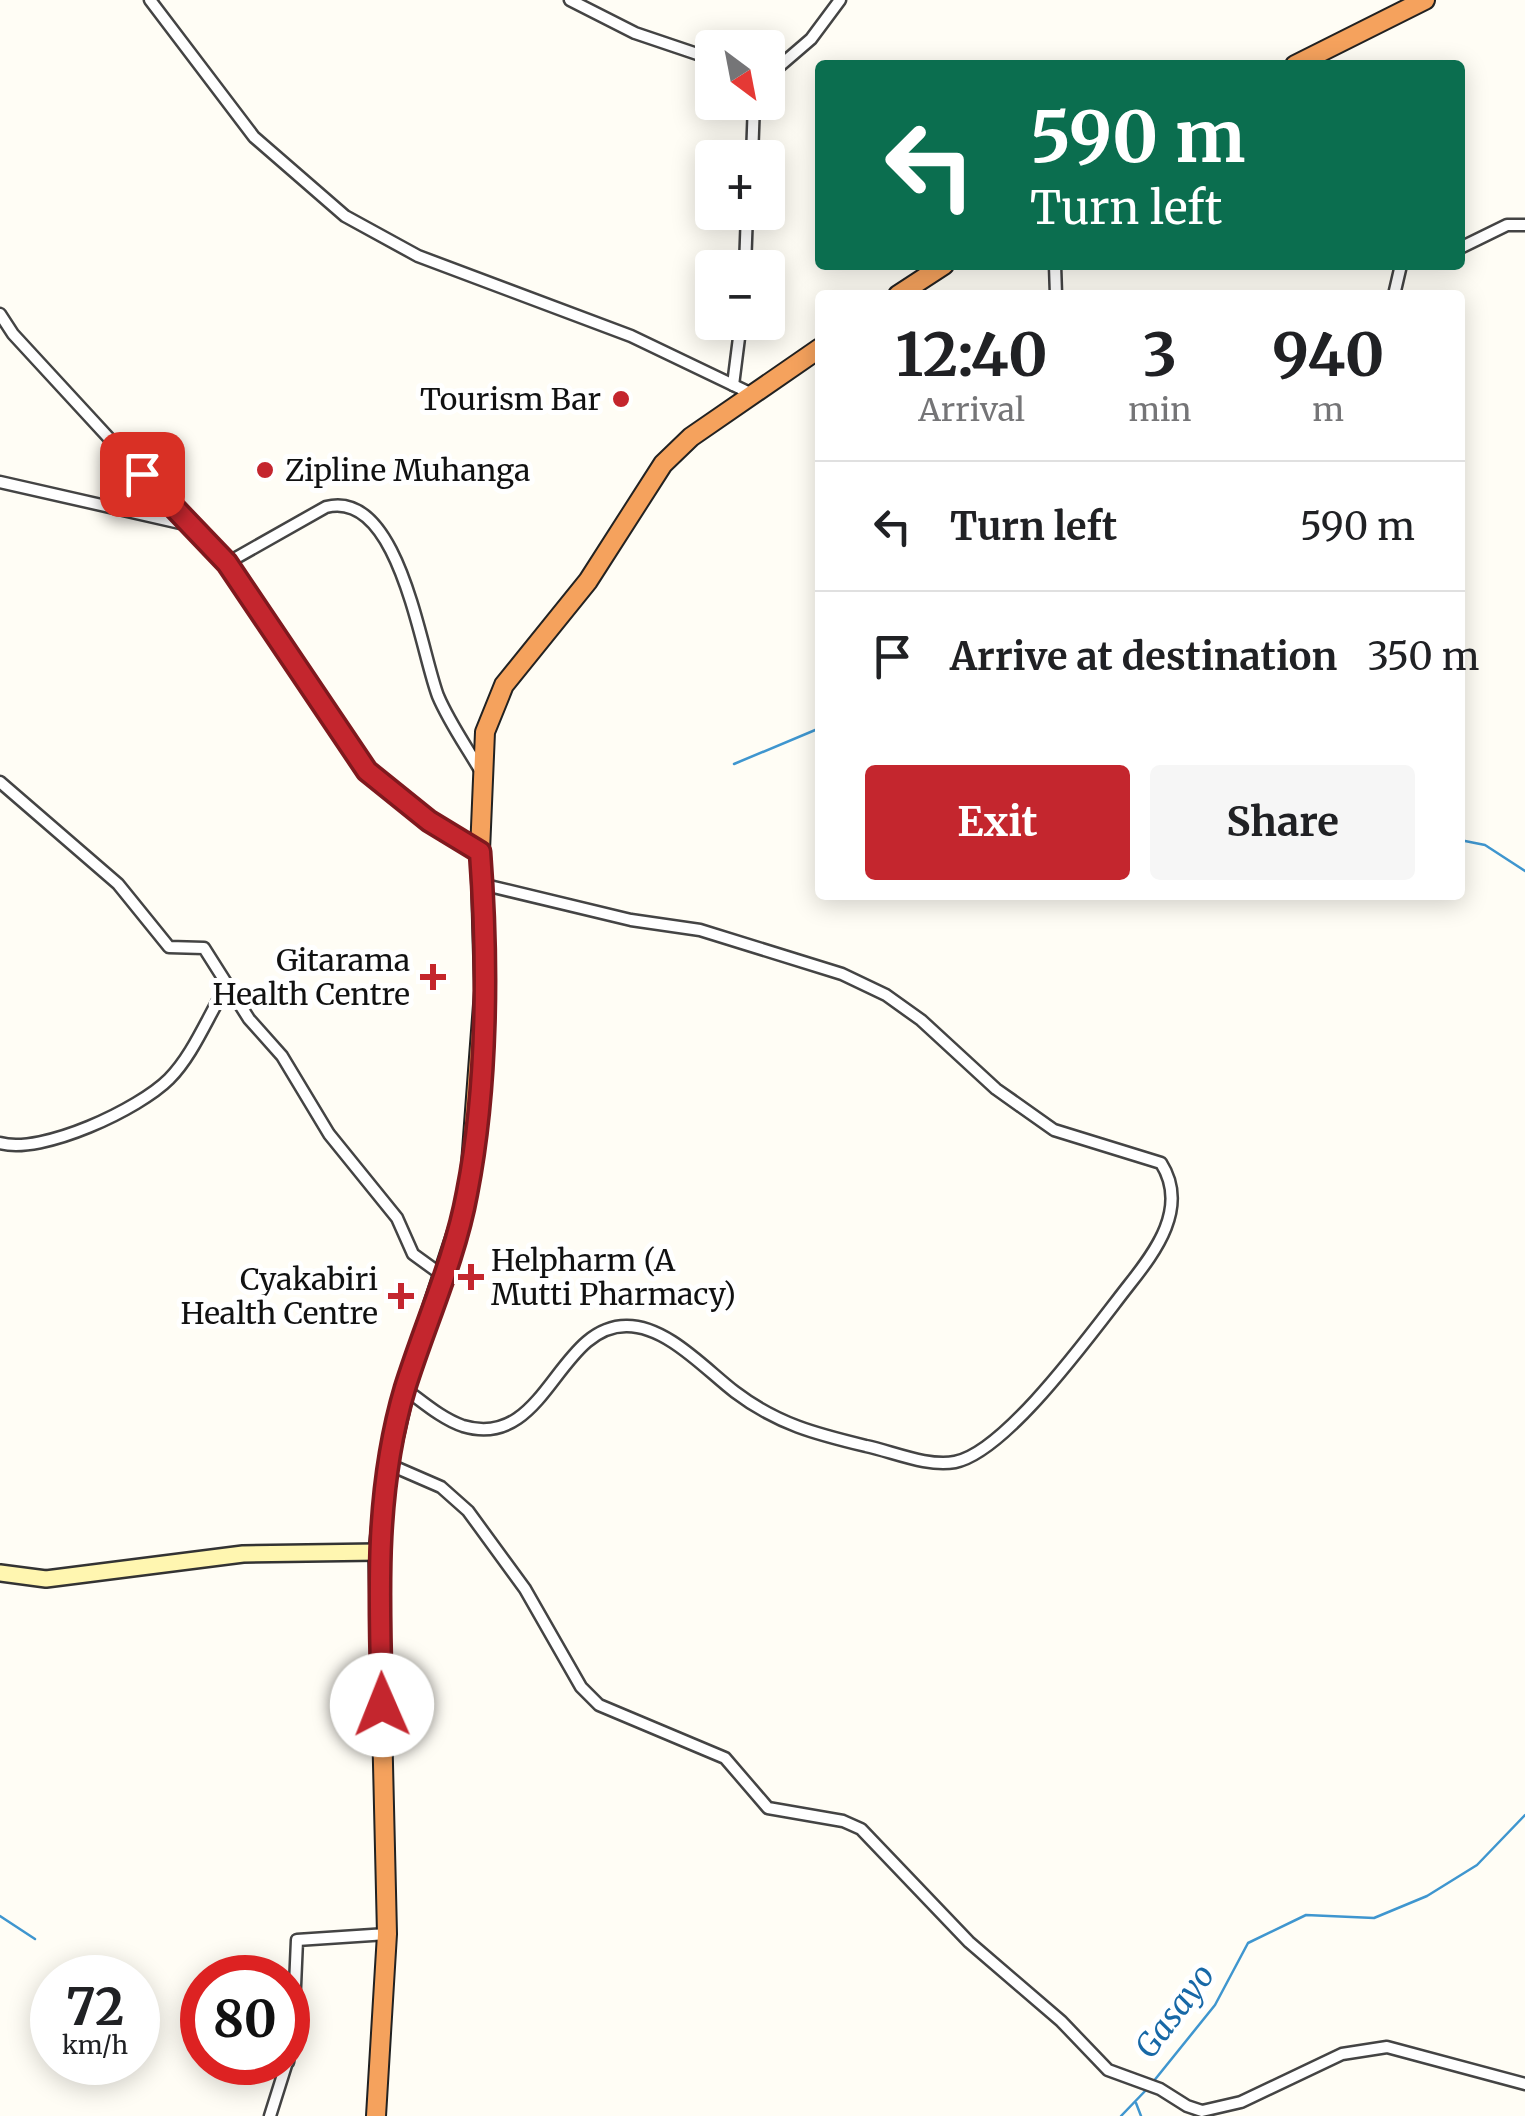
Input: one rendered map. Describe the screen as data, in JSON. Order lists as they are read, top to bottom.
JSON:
{
  "water": ["Gasayo"],
  "places": {
    "other": ["Tourism Bar", "Zipline Muhanga"],
    "health": ["Gitarama Health Centre", "Helpharm (A Mutti Pharmacy)", "Cyakabiri Health Centre"]
  },
  "north": "bottom right",
  "page": {
    "map_buttons": ["+", "−"],
    "turn": ["590 m", "Turn left"],
    "eta": [
      "12:40",
      "Arrival",
      "3",
      "min",
      "940",
      "m"
    ],
    "list": [
      {
        "name": "Turn left",
        "value": "590 m"
      },
      {
        "name": "Arrive at destination",
        "value": "350 m"
      }
    ],
    "buttons": ["Exit", "Share"],
    "speed": "72 km/h",
    "limit": "80"
  }
}
